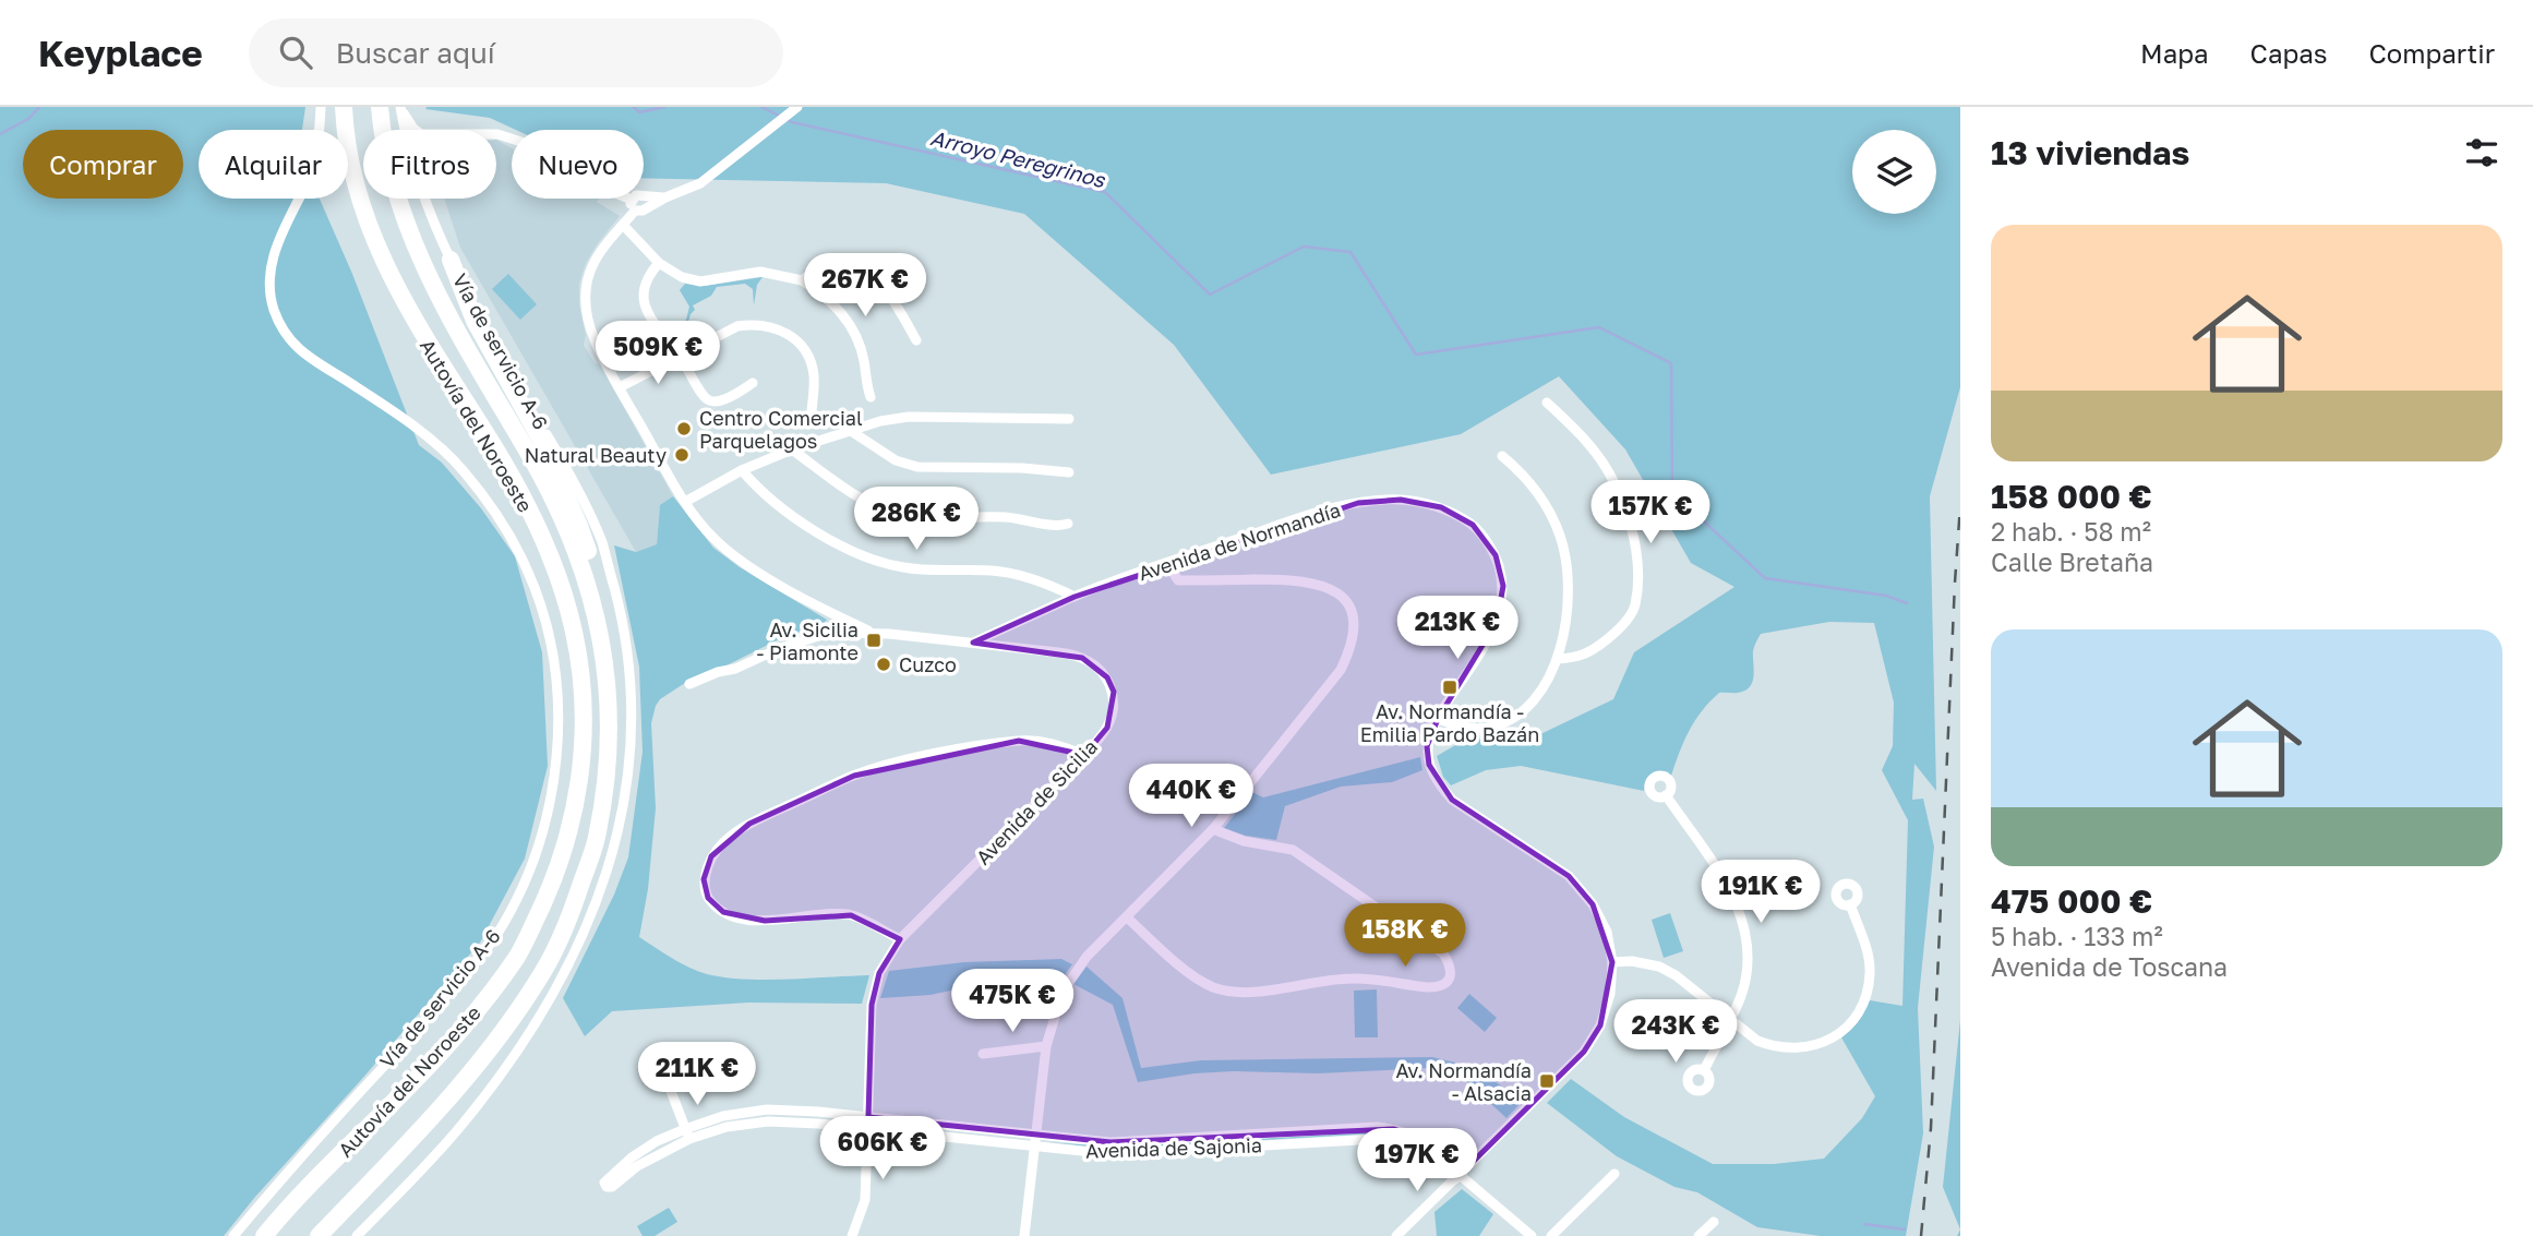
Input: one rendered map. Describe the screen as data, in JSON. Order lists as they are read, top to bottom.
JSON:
{
  "streets": {
    "highway": ["Autovía del Noroeste"],
    "street": [
      "Vía de servicio A-6",
      "Avenida de Normandía",
      "Avenida de Sicilia",
      "Avenida de Sajonia"
    ]
  },
  "crossings": [
    ["Avenida de Normandía", "Avenida de Sicilia"],
    ["Avenida de Normandía", "Avenida de Sajonia"],
    ["Avenida de Sicilia", "Avenida de Sajonia"]
  ],
  "water": ["Arroyo Peregrinos"],
  "places": {
    "other": ["Centro Comercial Parquelagos", "Natural Beauty", "Cuzco"],
    "transit": ["Av. Sicilia - Piamonte", "Av. Normandía - Emilia Pardo Bazán", "Av. Normandía - Alsacia"]
  },
  "page": {
    "header": "Keyplace",
    "search": "Buscar aquí",
    "nav": ["Mapa", "Capas", "Compartir"],
    "heading": "13 viviendas",
    "chip": [
      "Comprar",
      "Alquilar",
      "Filtros",
      "Nuevo"
    ],
    "list": [
      {
        "name": "158 000 €",
        "note": "2 hab. · 58 m² · Calle Bretaña"
      },
      {
        "name": "475 000 €",
        "note": "5 hab. · 133 m² · Avenida de Toscana"
      }
    ],
    "price": [
      "267K €",
      "509K €",
      "157K €",
      "286K €",
      "213K €",
      "440K €",
      "191K €",
      "158K €",
      "475K €",
      "243K €",
      "211K €",
      "606K €",
      "197K €"
    ]
  }
}
